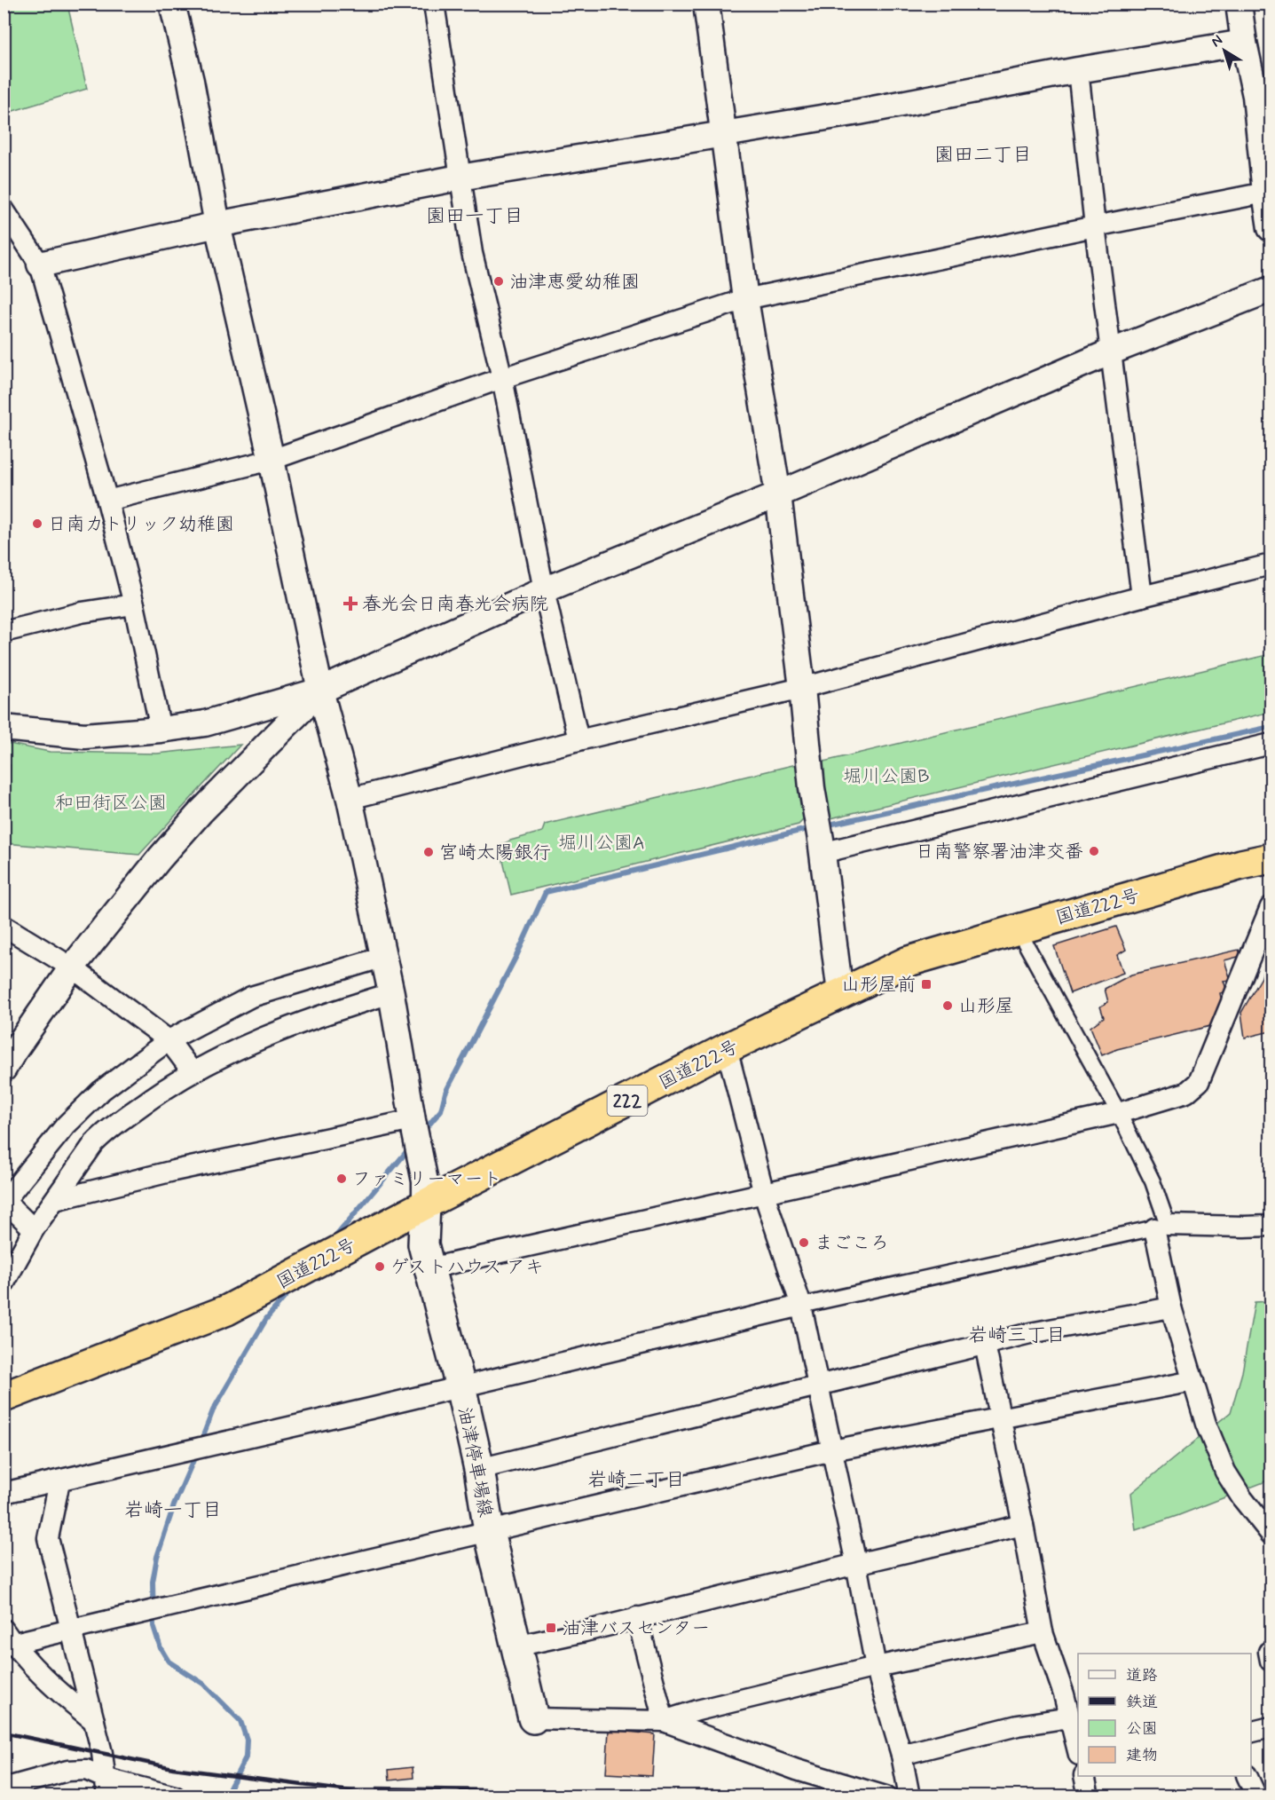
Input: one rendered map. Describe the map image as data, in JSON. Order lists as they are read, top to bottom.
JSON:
{
  "streets": {
    "highway": ["国道222号", "222"],
    "main road": ["油津停車場線"]
  },
  "crossings": [
    ["国道222号", "油津停車場線"]
  ],
  "districts": [
    "園田二丁目",
    "園田一丁目",
    "岩崎三丁目",
    "岩崎二丁目",
    "岩崎一丁目"
  ],
  "parks": ["堀川公園B", "和田街区公園", "堀川公園A"],
  "places": {
    "other": [
      "油津恵愛幼稚園",
      "日南カトリック幼稚園",
      "日南警察署油津交番",
      "宮崎太陽銀行",
      "山形屋",
      "ファミリーマート",
      "まごころ",
      "ゲストハウス アキ"
    ],
    "health": ["春光会日南春光会病院"],
    "transit": ["山形屋前", "油津バスセンター"]
  },
  "legend": [
    "道路",
    "鉄道",
    "公園",
    "建物"
  ],
  "north": "top left"
}
